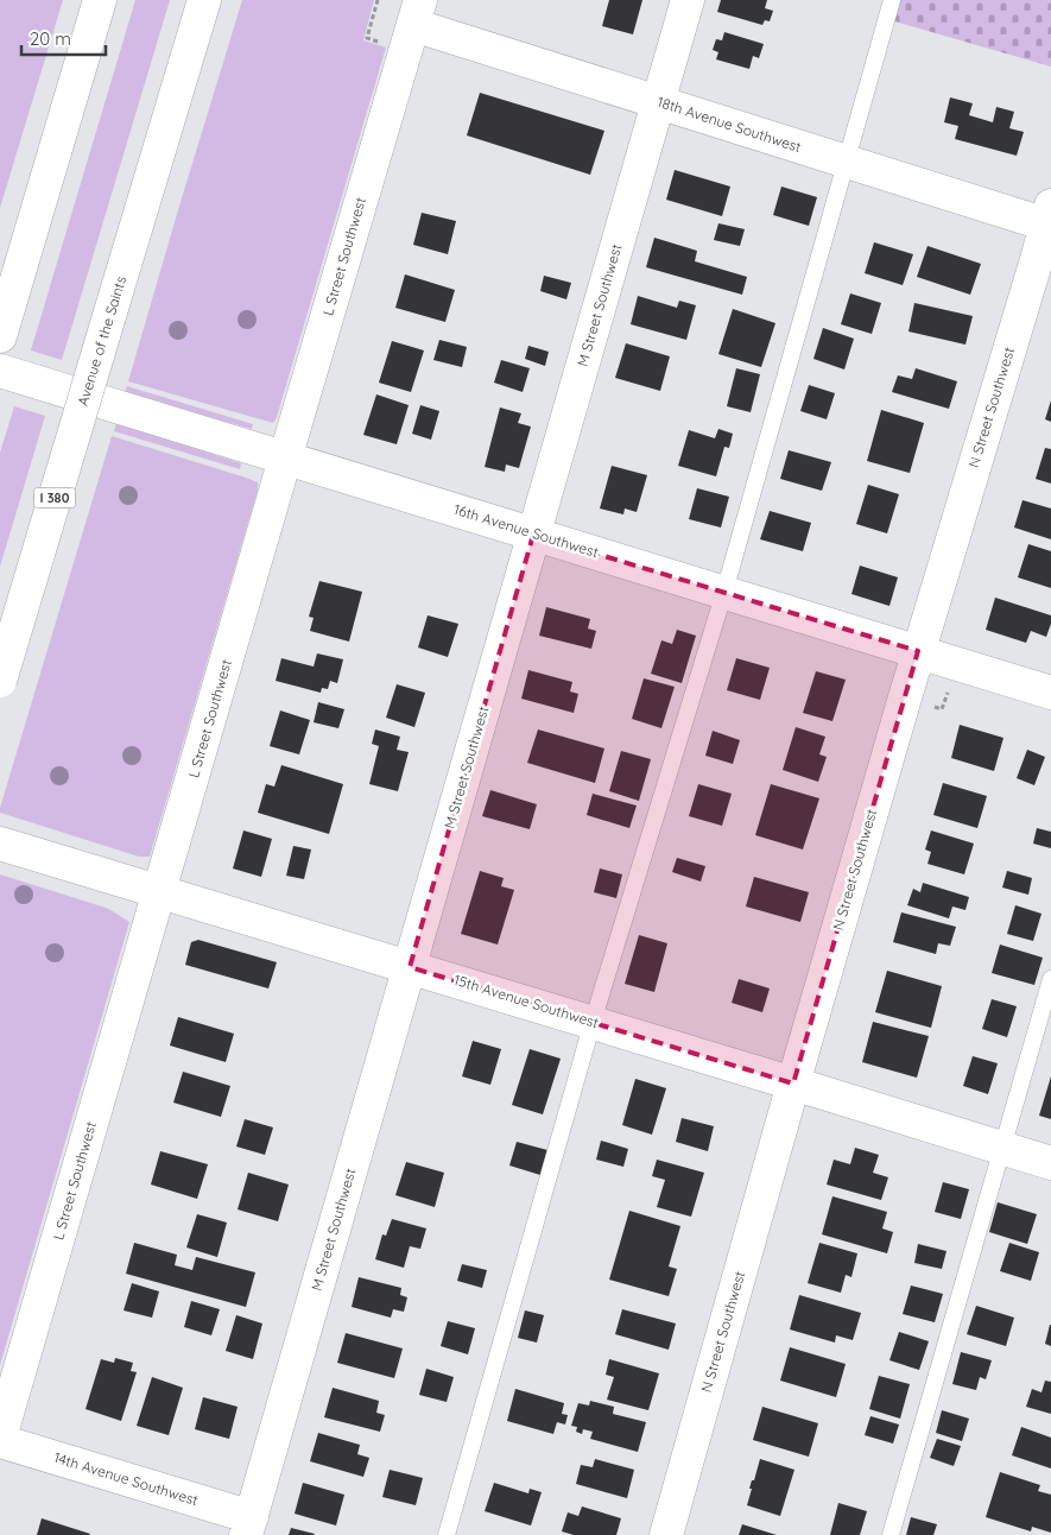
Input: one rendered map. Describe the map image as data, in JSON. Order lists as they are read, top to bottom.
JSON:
{
  "streets": {
    "main road": [
      "18th Avenue Southwest",
      "L Street Southwest",
      "M Street Southwest",
      "Avenue of the Saints",
      "N Street Southwest",
      "I 380",
      "16th Avenue Southwest",
      "15th Avenue Southwest",
      "14th Avenue Southwest"
    ]
  },
  "crossings": [
    ["18th Avenue Southwest", "L Street Southwest"],
    ["18th Avenue Southwest", "M Street Southwest"],
    ["18th Avenue Southwest", "N Street Southwest"],
    ["L Street Southwest", "16th Avenue Southwest"],
    ["L Street Southwest", "15th Avenue Southwest"],
    ["L Street Southwest", "14th Avenue Southwest"],
    ["M Street Southwest", "16th Avenue Southwest"],
    ["M Street Southwest", "15th Avenue Southwest"],
    ["M Street Southwest", "14th Avenue Southwest"],
    ["N Street Southwest", "16th Avenue Southwest"],
    ["N Street Southwest", "15th Avenue Southwest"]
  ],
  "scale_bar": "20 m"
}
